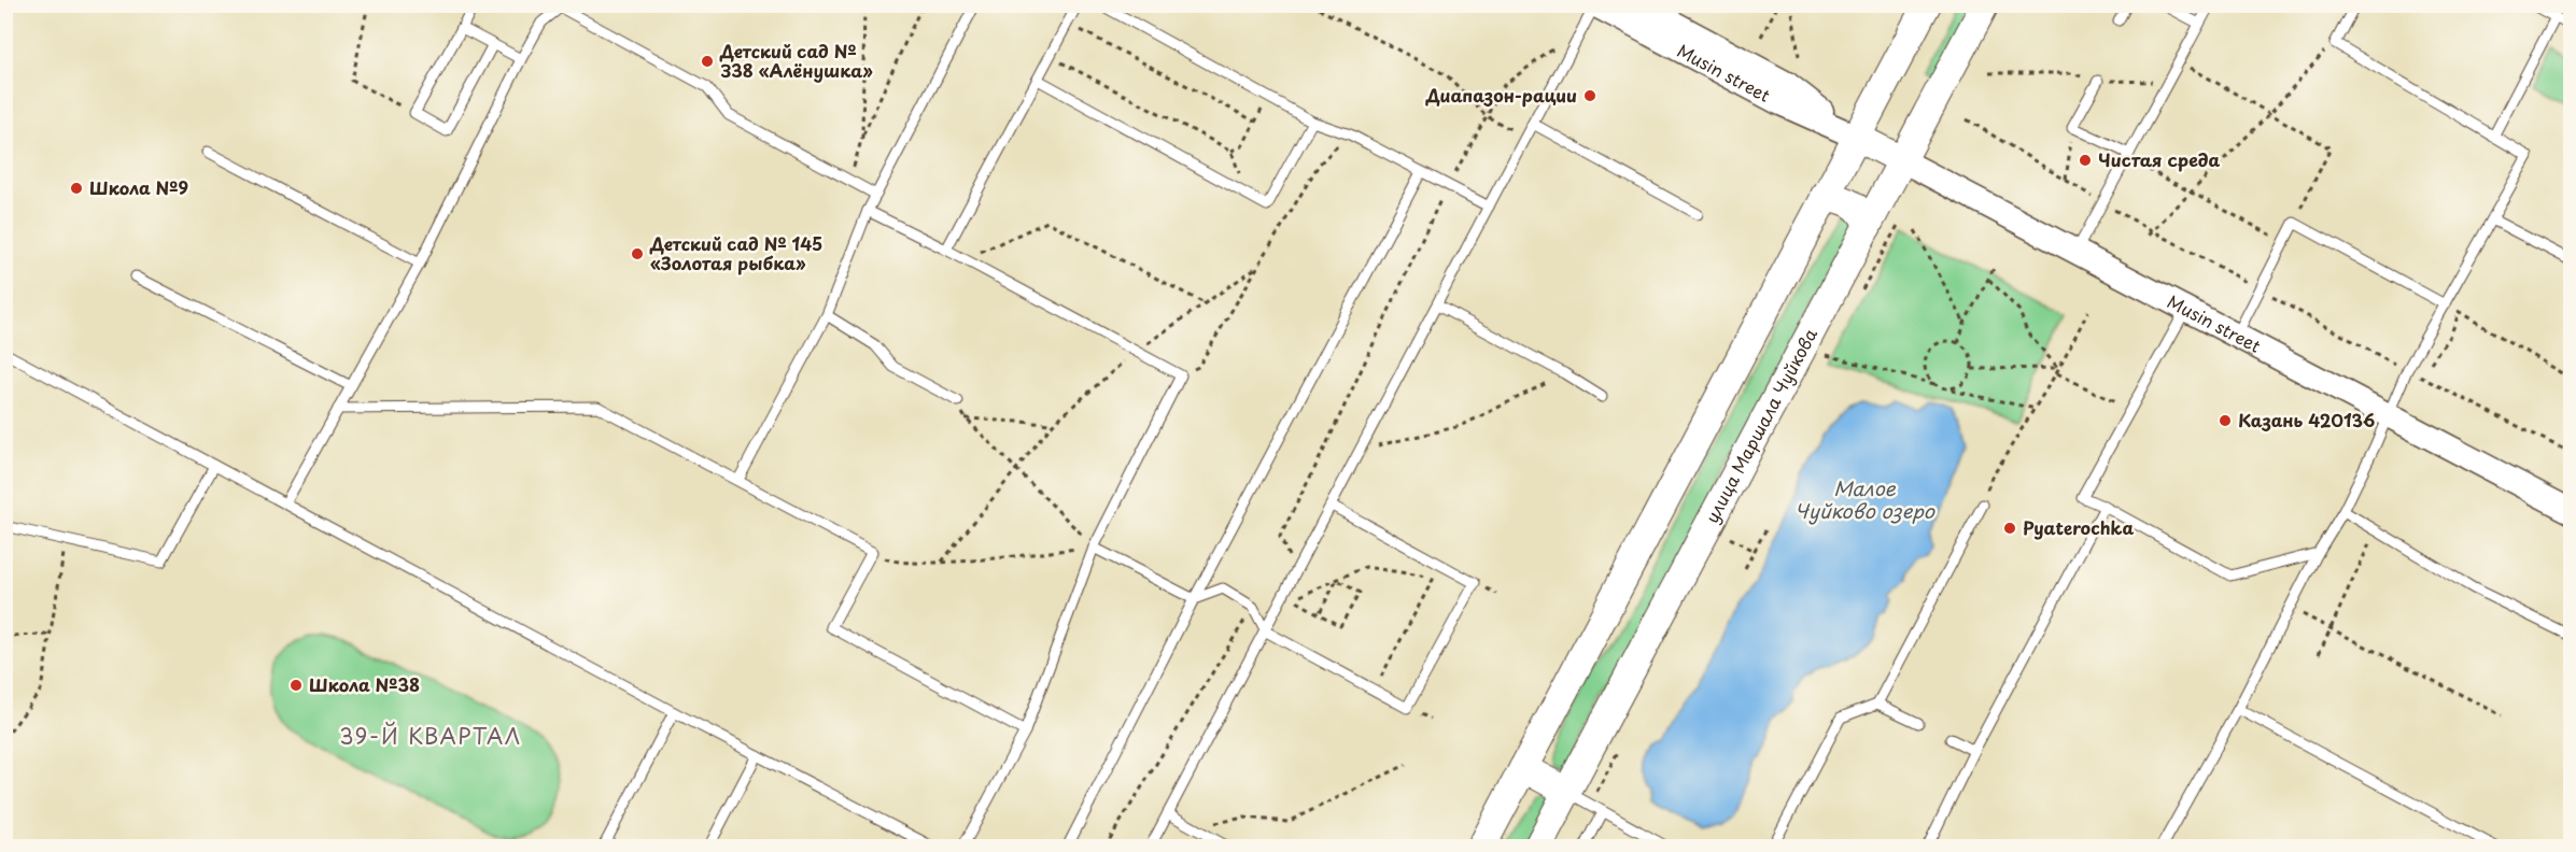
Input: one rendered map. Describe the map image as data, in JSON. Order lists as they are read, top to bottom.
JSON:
{
  "streets": {
    "main road": ["Musin street", "улица Маршала Чуйкова"]
  },
  "crossings": [
    ["Musin street", "улица Маршала Чуйкова"]
  ],
  "districts": ["39-Й КВАРТАЛ"],
  "water": ["Малое Чуйково озеро"],
  "places": [
    "Детский сад № 338 «Алёнушка»",
    "Диапазон-рации",
    "Чистая среда",
    "Школа №9",
    "Детский сад № 145 «Золотая рыбка»",
    "Казань 420136",
    "Pyaterochka",
    "Школа №38"
  ]
}
